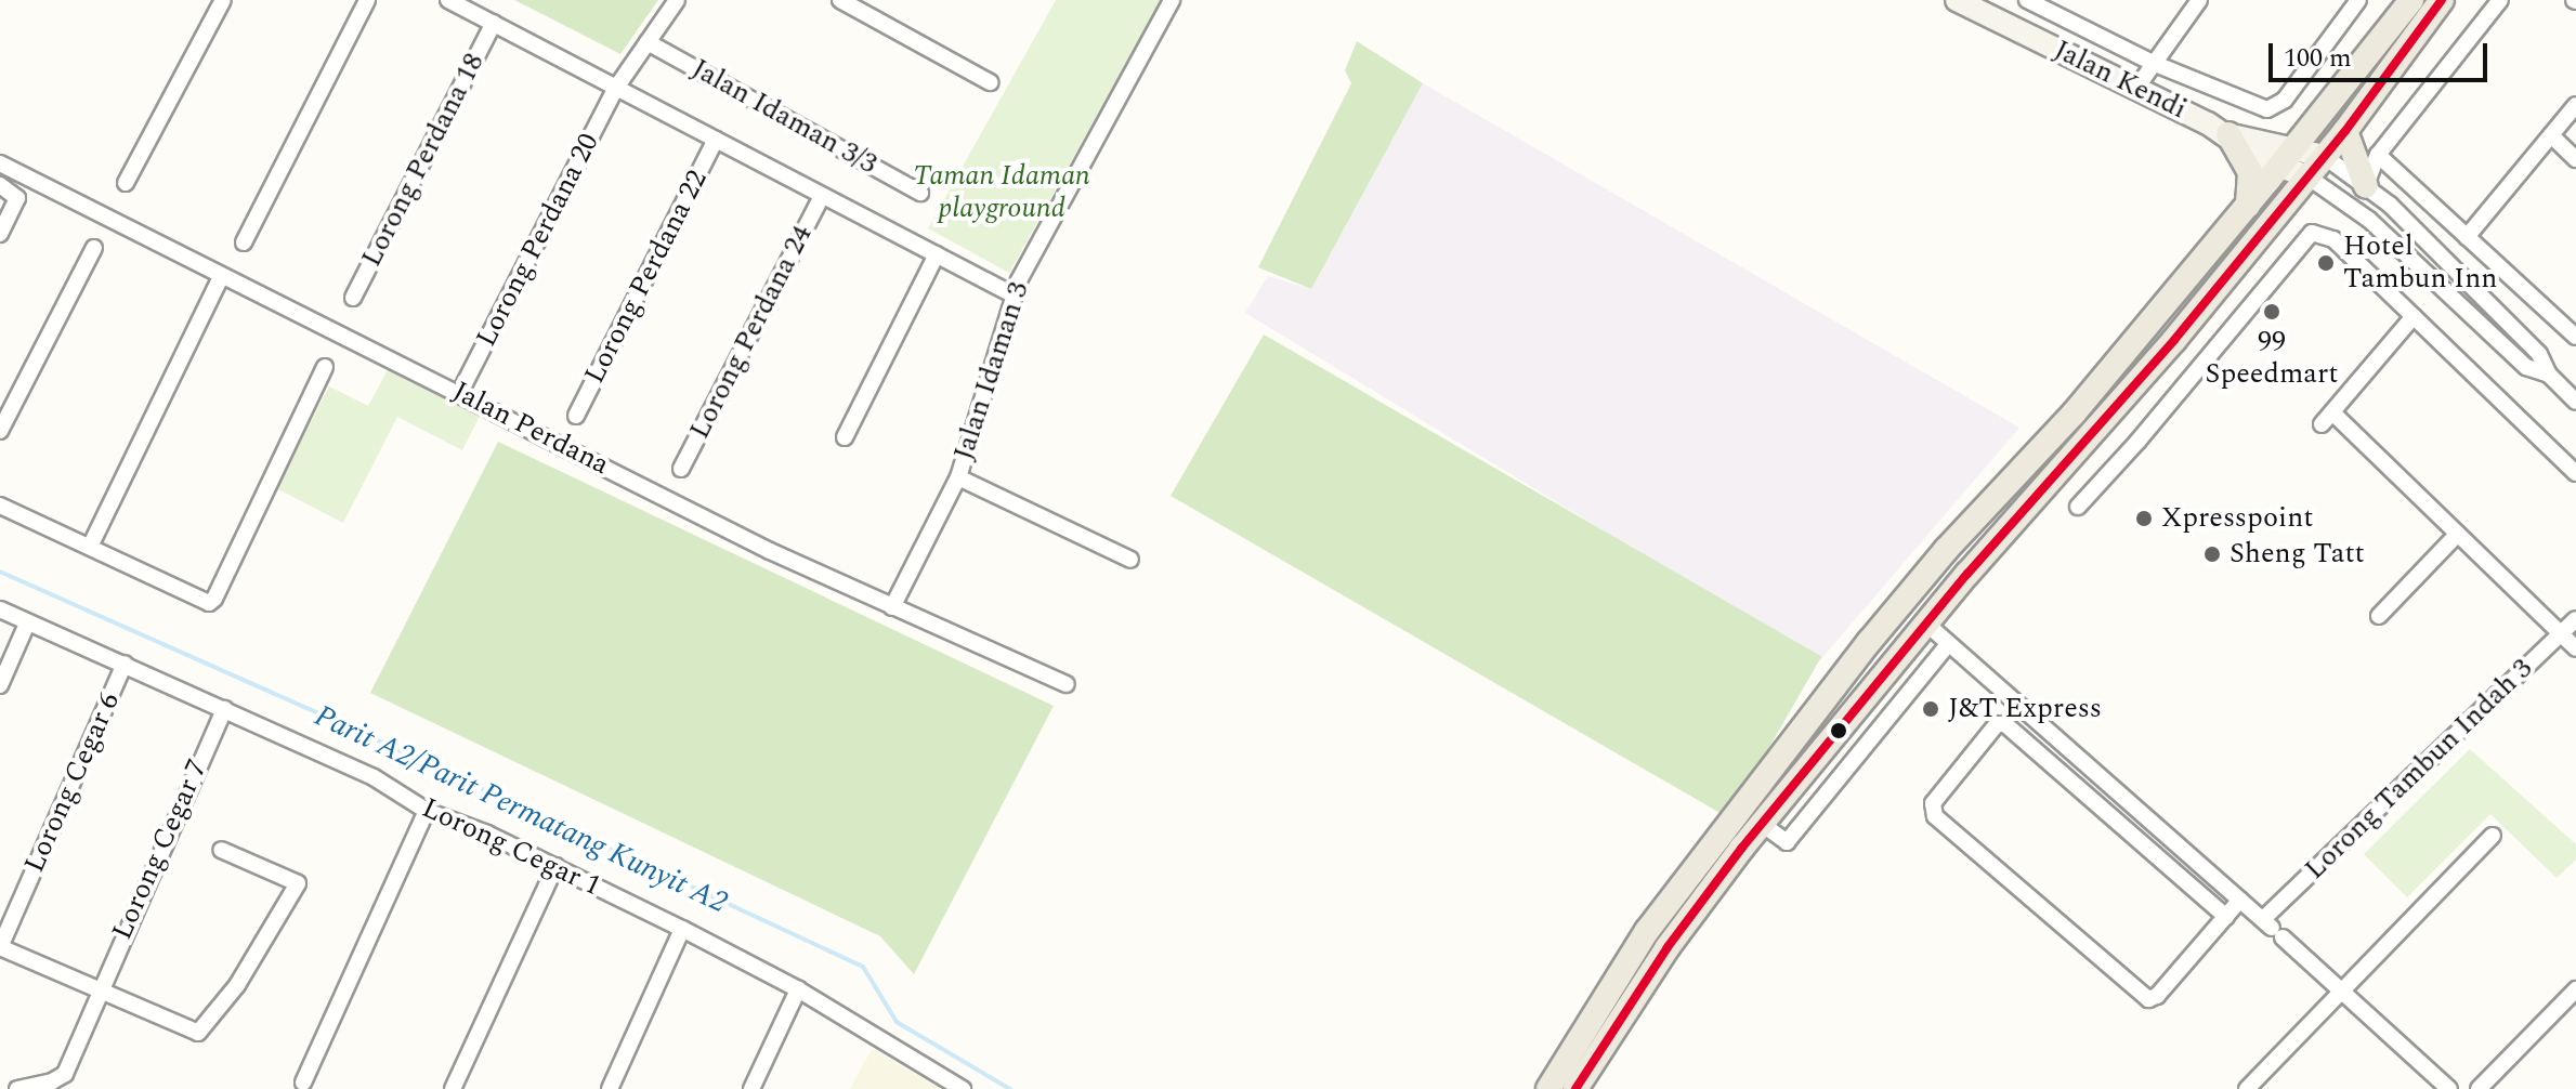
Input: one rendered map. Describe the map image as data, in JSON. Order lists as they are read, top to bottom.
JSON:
{
  "streets": {
    "street": [
      "Jalan Kendi",
      "Jalan Idaman 3/3",
      "Lorong Perdana 18",
      "Lorong Perdana 20",
      "Lorong Perdana 22",
      "Lorong Perdana 24",
      "Jalan Idaman 3",
      "Jalan Perdana",
      "Lorong Tambun Indah 3",
      "Lorong Cegar 6",
      "Lorong Cegar 1",
      "Lorong Cegar 7"
    ]
  },
  "crossings": [
    ["Jalan Idaman 3/3", "Lorong Perdana 20"],
    ["Lorong Perdana 20", "Jalan Perdana"],
    ["Jalan Idaman 3", "Jalan Perdana"],
    ["Lorong Cegar 6", "Lorong Cegar 1"],
    ["Lorong Cegar 1", "Lorong Cegar 7"]
  ],
  "water": ["Parit A2/Parit Permatang Kunyit A2"],
  "parks": ["Taman Idaman playground"],
  "places": [
    "Hotel Tambun Inn",
    "99 Speedmart",
    "Xpresspoint",
    "Sheng Tatt",
    "J&T Express"
  ],
  "scale_bar": "100 m"
}
